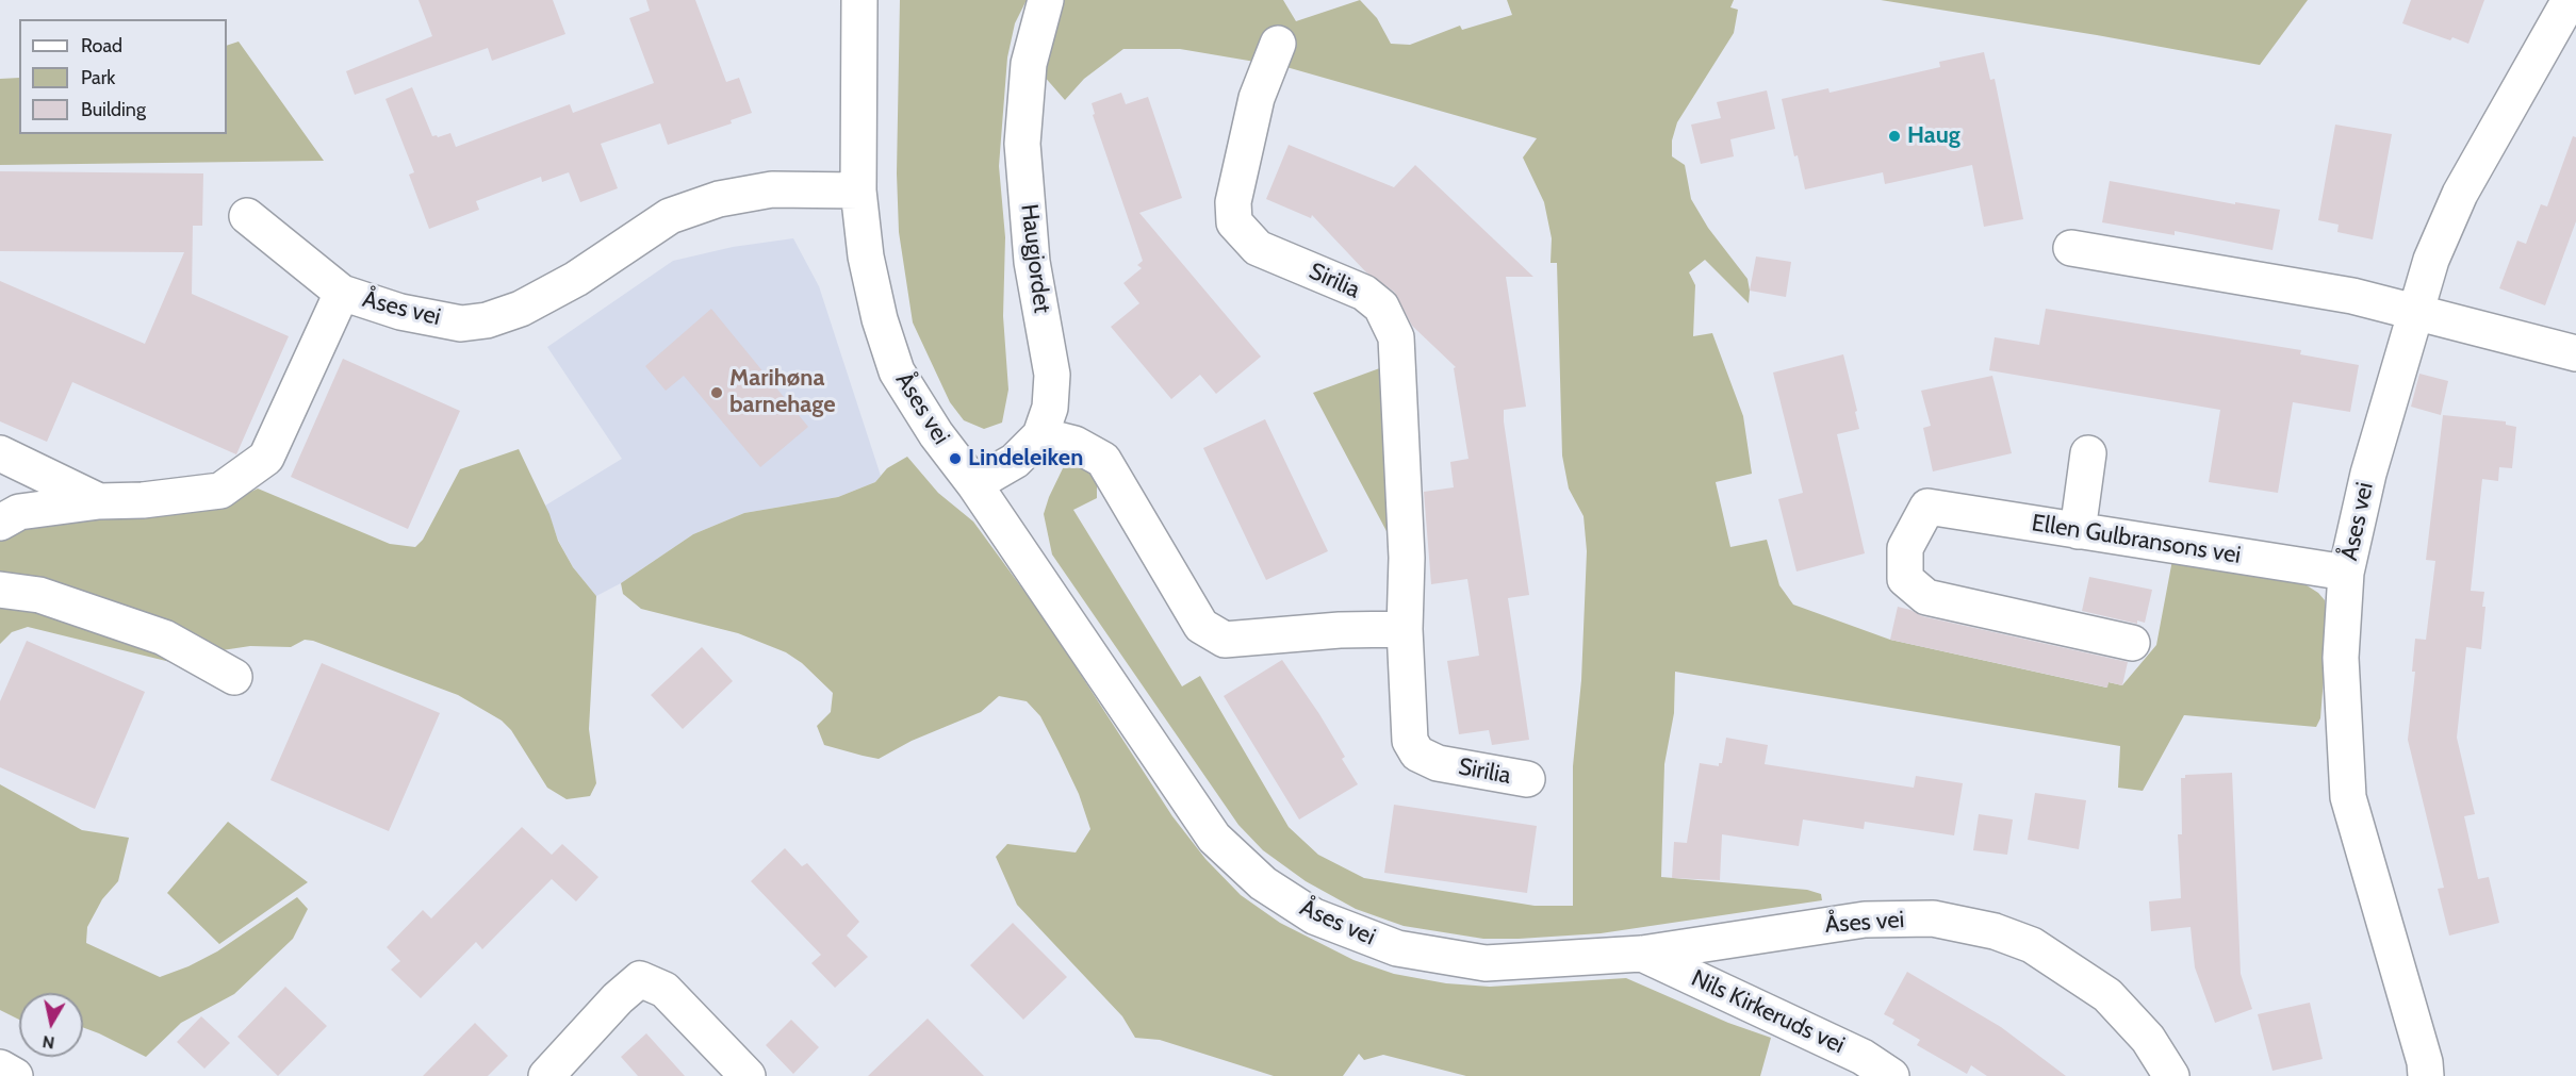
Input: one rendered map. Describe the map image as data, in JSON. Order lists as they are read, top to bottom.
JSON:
{
  "streets": {
    "street": [
      "Haugjordet",
      "Sirilia",
      "Åses vei",
      "Ellen Gulbransons vei",
      "Nils Kirkeruds vei"
    ]
  },
  "crossings": [
    ["Haugjordet", "Åses vei"],
    ["Åses vei", "Ellen Gulbransons vei"],
    ["Åses vei", "Nils Kirkeruds vei"]
  ],
  "places": ["Haug", "Marihøna barnehage", "Lindeleiken"],
  "legend": ["Road", "Park", "Building"],
  "north": "bottom"
}
